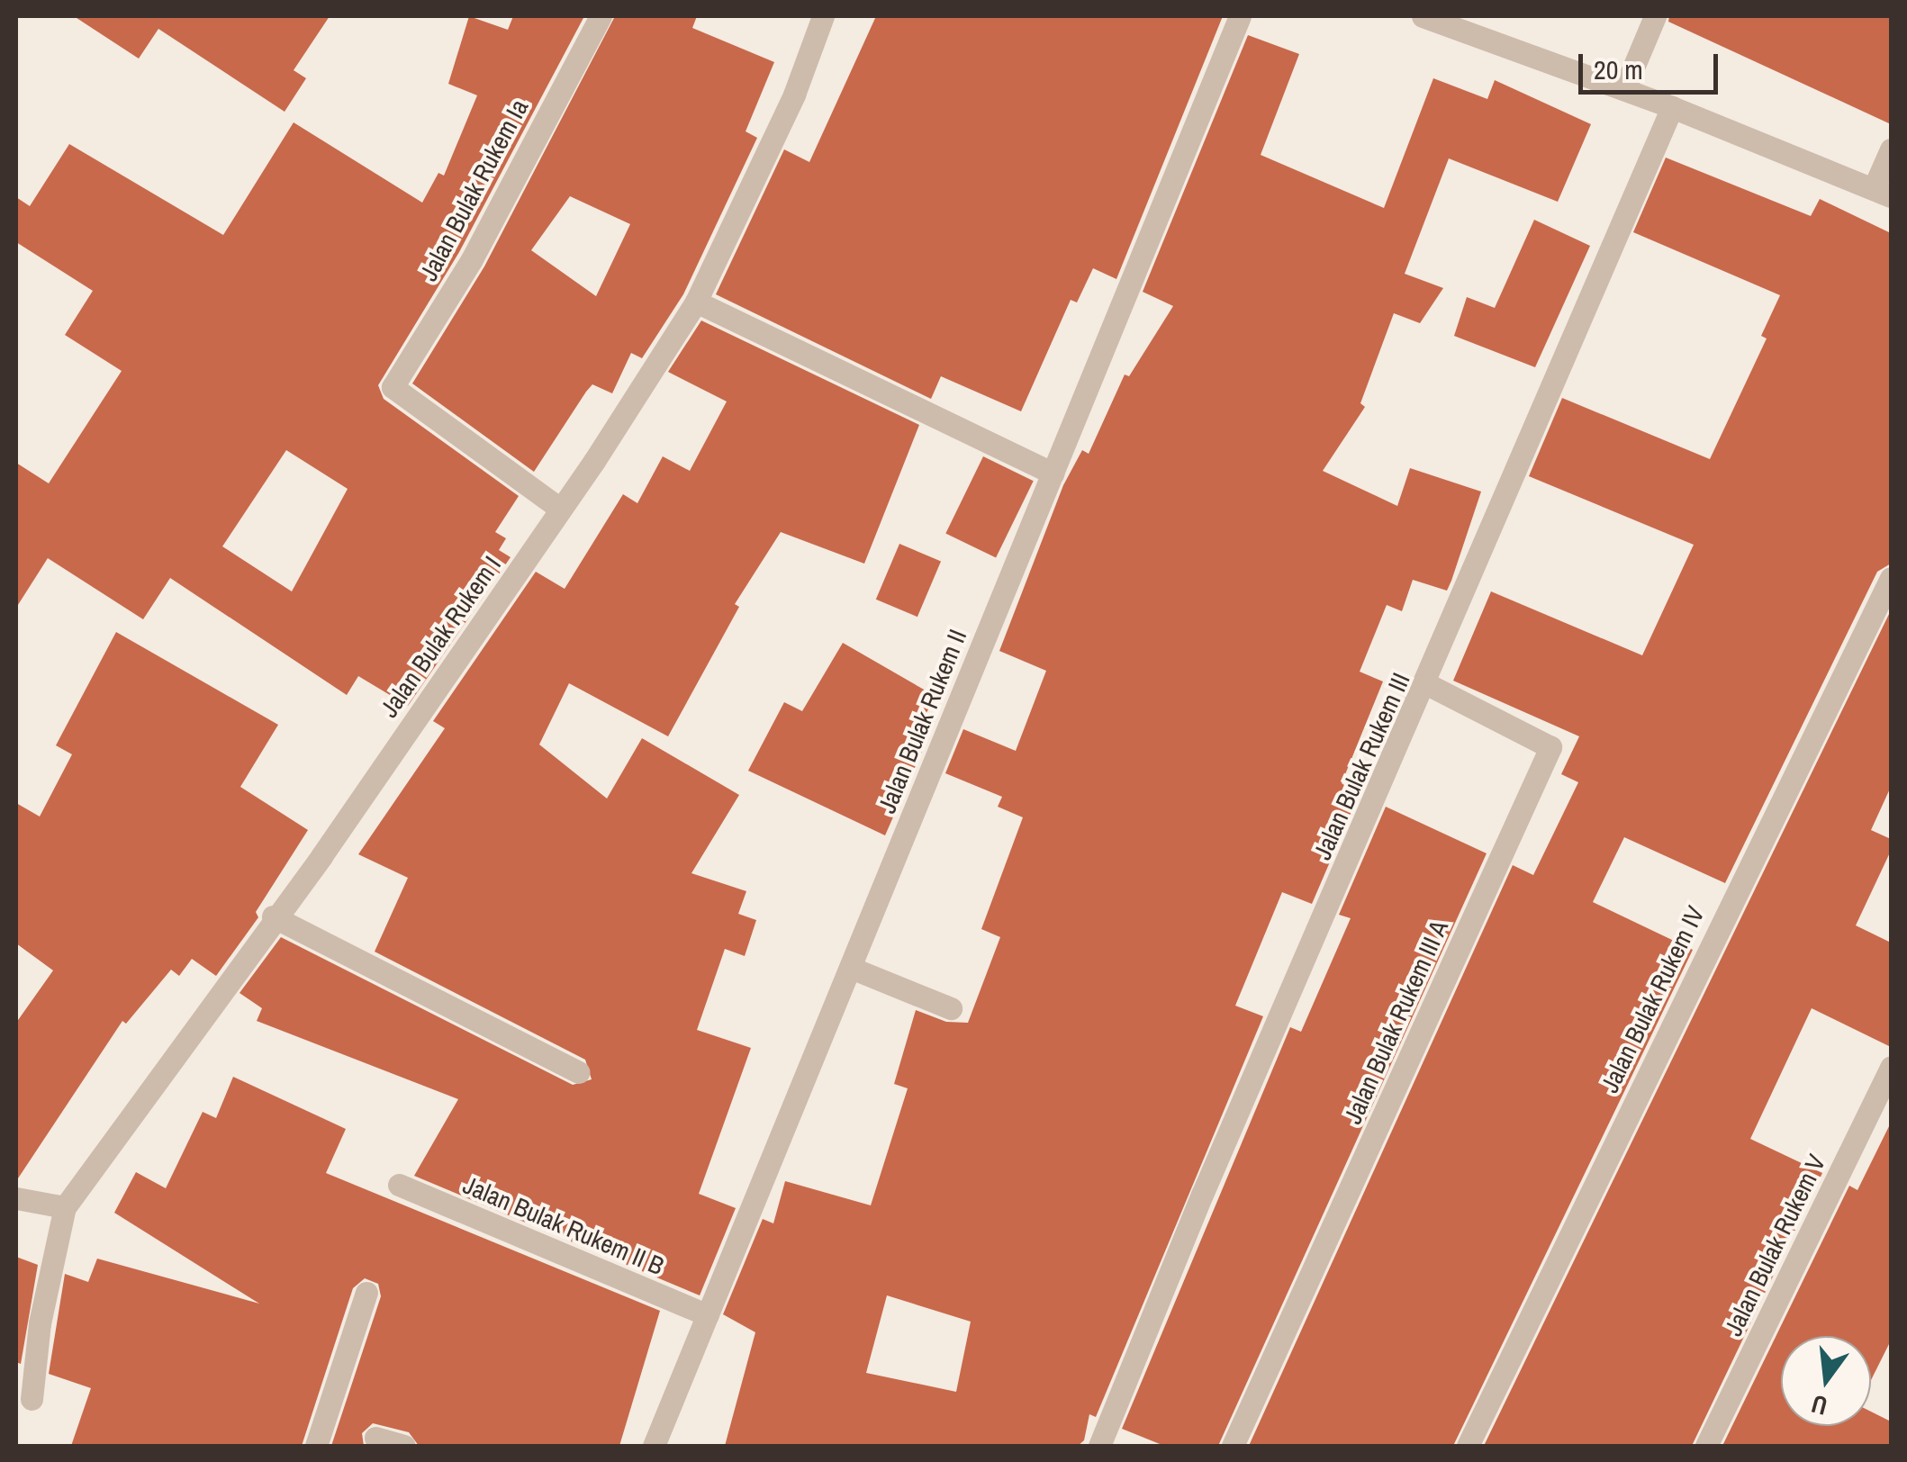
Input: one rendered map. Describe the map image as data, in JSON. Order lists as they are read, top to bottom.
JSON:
{
  "streets": {
    "street": [
      "Jalan Bulak Rukem Ia",
      "Jalan Bulak Rukem I",
      "Jalan Bulak Rukem II",
      "Jalan Bulak Rukem III",
      "Jalan Bulak Rukem IV",
      "Jalan Bulak Rukem III A",
      "Jalan Bulak Rukem II B",
      "Jalan Bulak Rukem V"
    ]
  },
  "crossings": [
    ["Jalan Bulak Rukem Ia", "Jalan Bulak Rukem I"],
    ["Jalan Bulak Rukem II", "Jalan Bulak Rukem II B"],
    ["Jalan Bulak Rukem III", "Jalan Bulak Rukem III A"]
  ],
  "scale_bar": "20 m",
  "north": "bottom"
}
